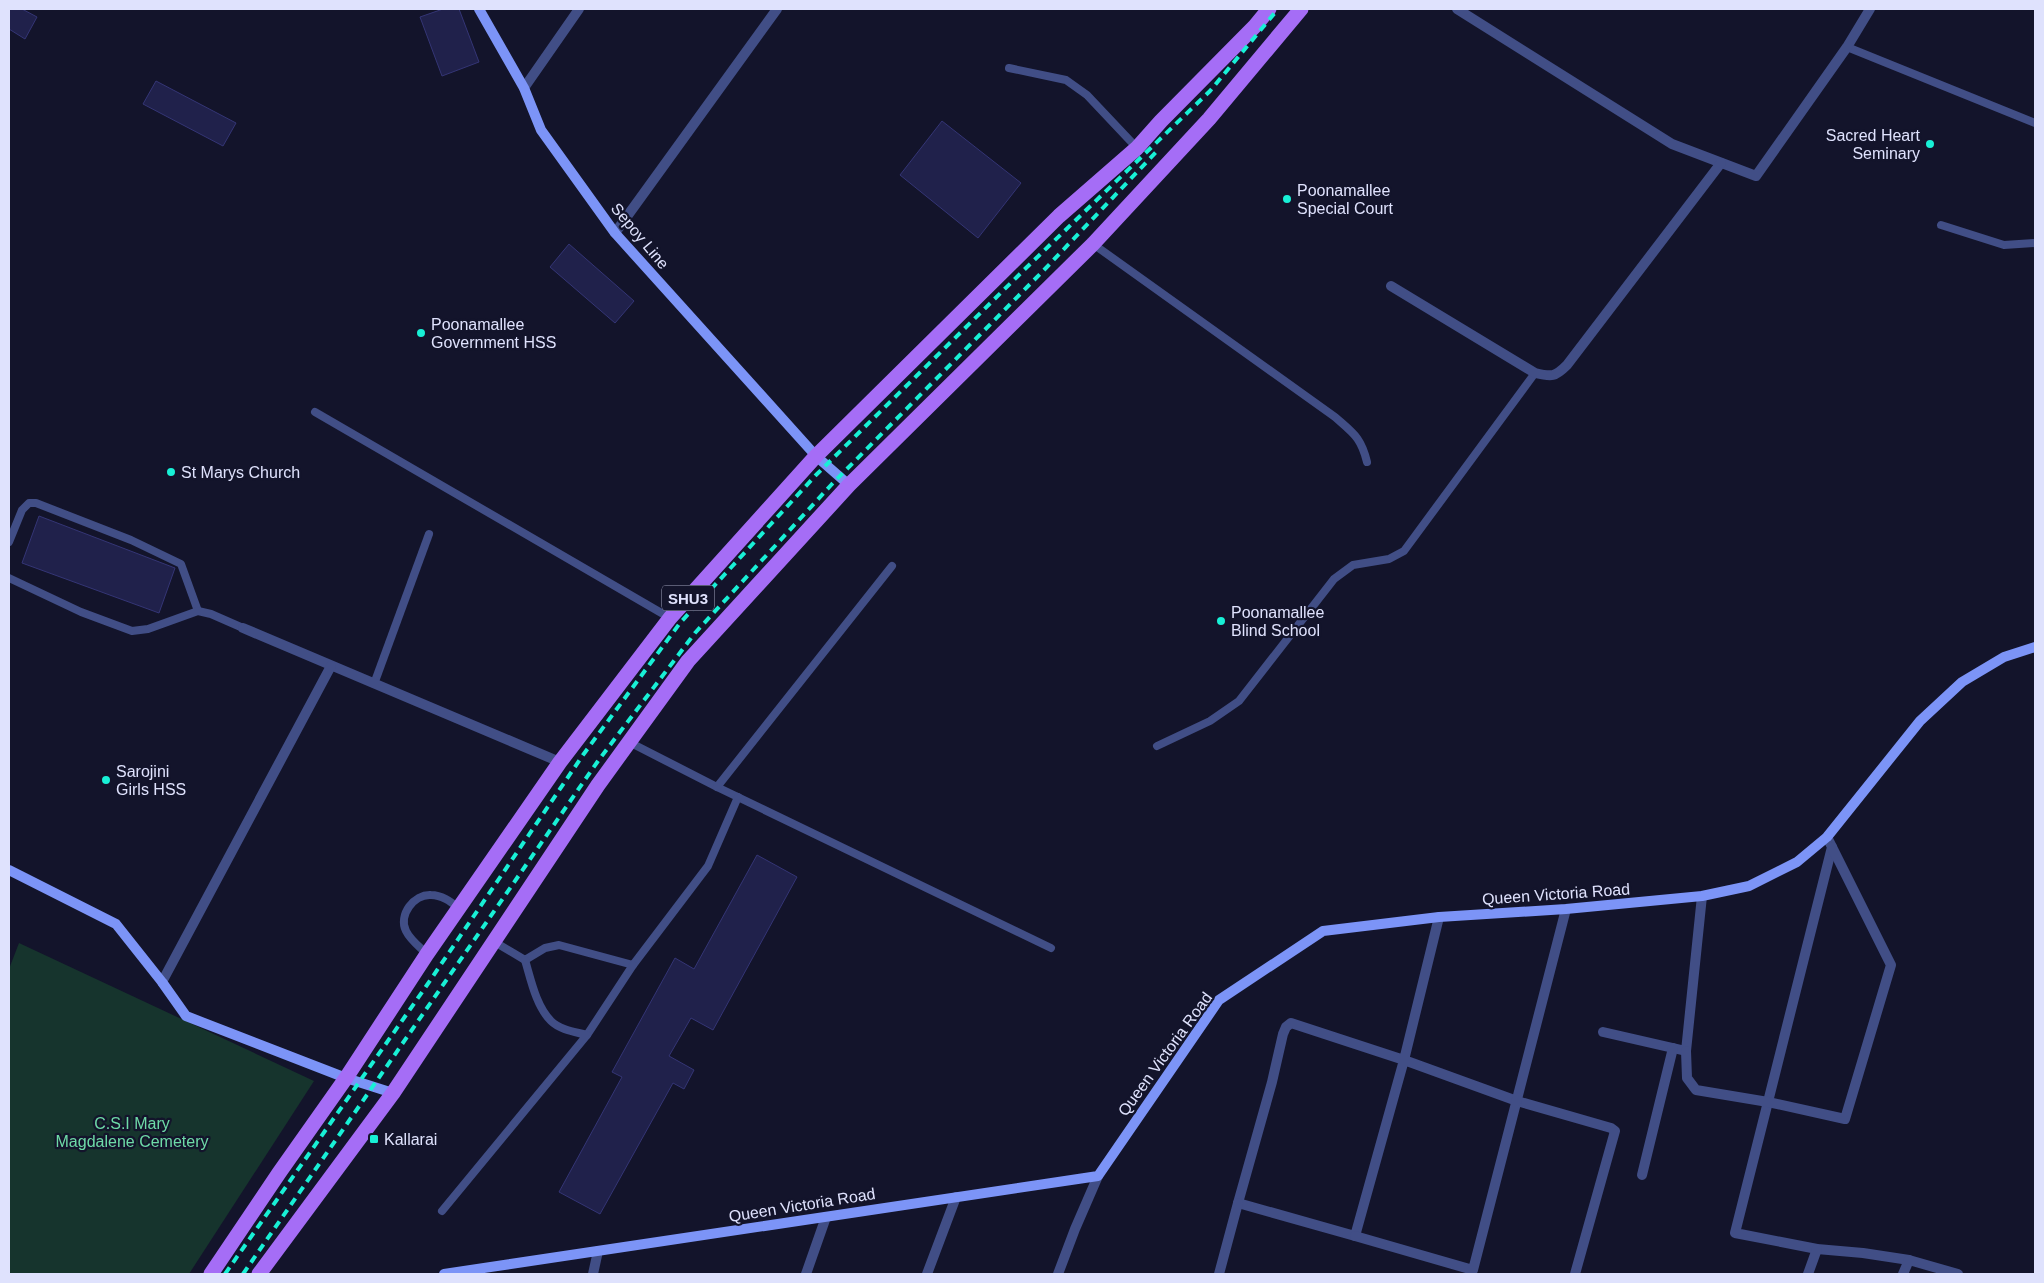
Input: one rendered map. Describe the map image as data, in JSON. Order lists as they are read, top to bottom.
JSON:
{
  "streets": {
    "main road": ["SHU3"],
    "street": ["Sepoy Line", "Queen Victoria Road"]
  },
  "crossings": [
    ["Sepoy Line", "SHU3"]
  ],
  "parks": ["C.S.I Mary Magdalene Cemetery"],
  "places": {
    "other": [
      "Sacred Heart Seminary",
      "Poonamallee Special Court",
      "Poonamallee Government HSS",
      "St Marys Church",
      "Poonamallee Blind School",
      "Sarojini Girls HSS"
    ],
    "transit": ["Kallarai"]
  }
}
